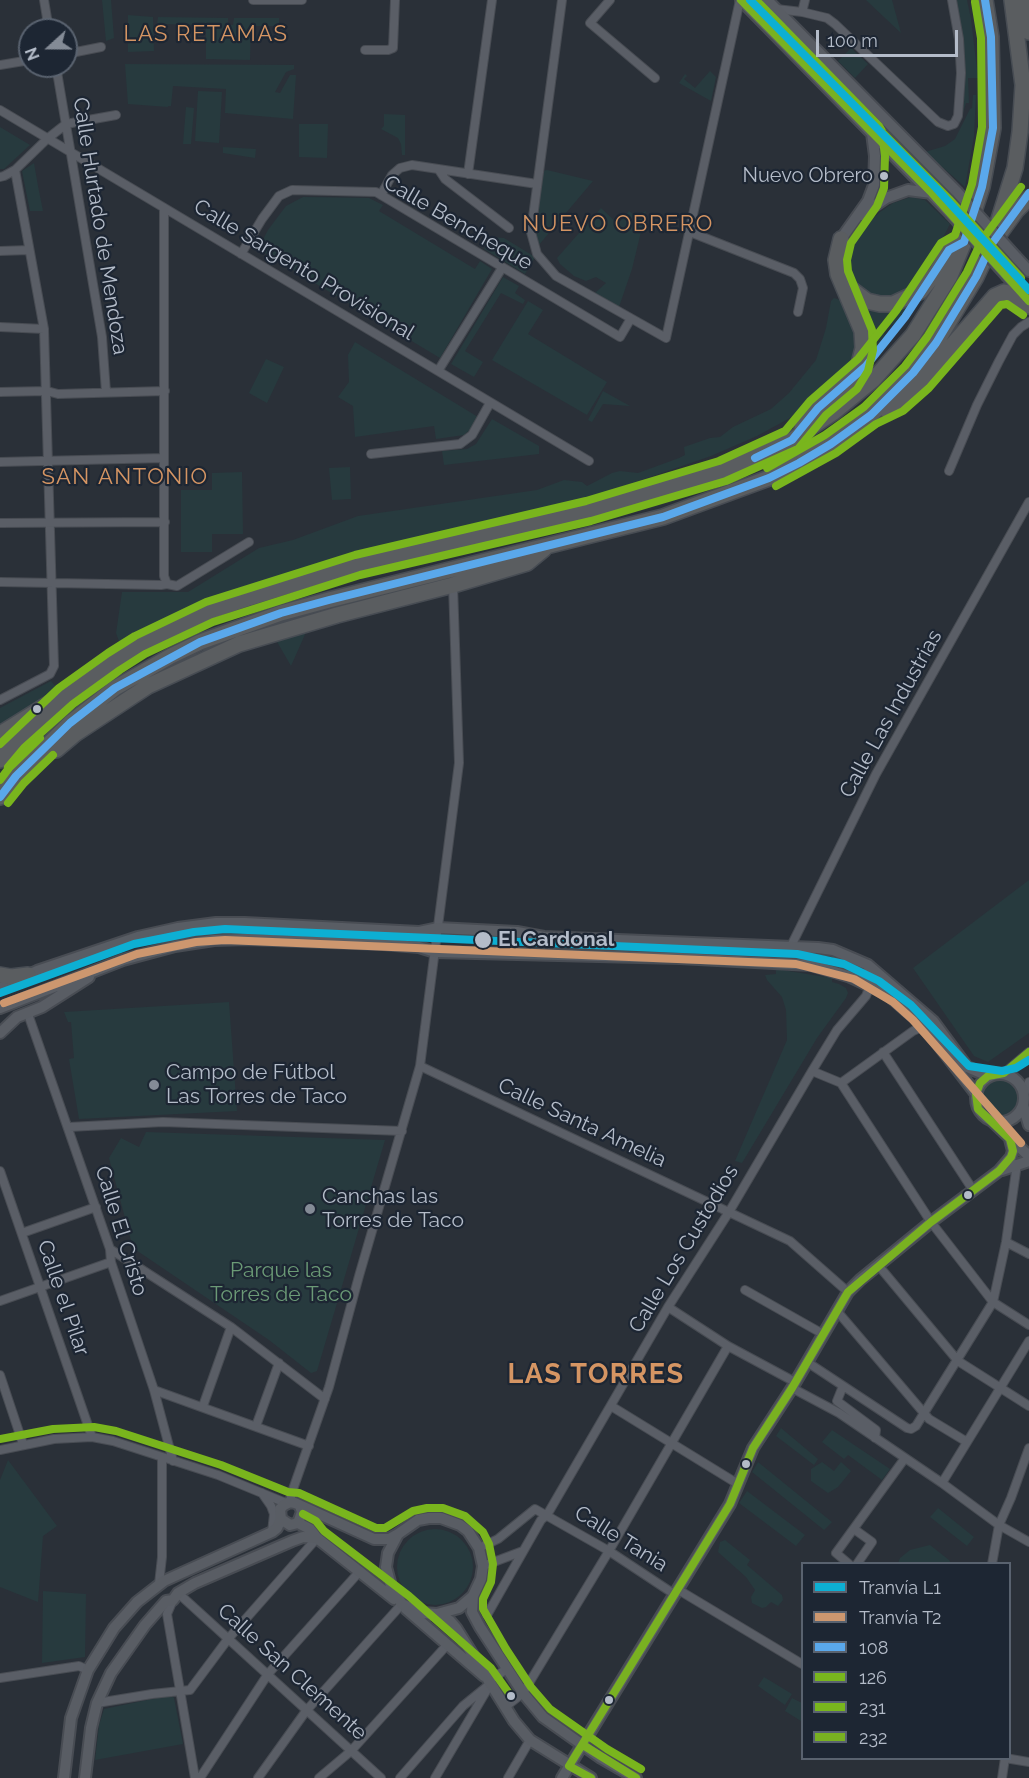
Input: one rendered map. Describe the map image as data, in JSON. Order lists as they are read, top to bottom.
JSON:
{
  "streets": {
    "street": [
      "Calle Bencheque",
      "Calle Hurtado de Mendoza",
      "Calle Sargento Provisional",
      "Calle Las Industrias",
      "Calle Santa Amelia",
      "Calle El Cristo",
      "Calle Los Custodios",
      "Calle el Pilar",
      "Calle Tania",
      "Calle San Clemente"
    ]
  },
  "crossings": [
    ["Calle Bencheque", "Calle Sargento Provisional"],
    ["Calle Hurtado de Mendoza", "Calle Sargento Provisional"],
    ["Calle Santa Amelia", "Calle Los Custodios"],
    ["Calle Los Custodios", "Calle Tania"]
  ],
  "districts": [
    "LAS RETAMAS",
    "NUEVO OBRERO",
    "SAN ANTONIO",
    "LAS TORRES"
  ],
  "parks": ["Parque las Torres de Taco"],
  "places": [
    "Nuevo Obrero",
    "El Cardonal",
    "Campo de Fútbol Las Torres de Taco",
    "Canchas las Torres de Taco"
  ],
  "lines": [
    "tram line L1",
    "transit line 108",
    "transit line 126",
    "transit line 232",
    "transit line 231",
    "tram line T2"
  ],
  "legend": [
    "Tranvía L1",
    "Tranvía T2",
    "108",
    "126",
    "231",
    "232"
  ],
  "scale_bar": "100 m",
  "north": "left"
}
